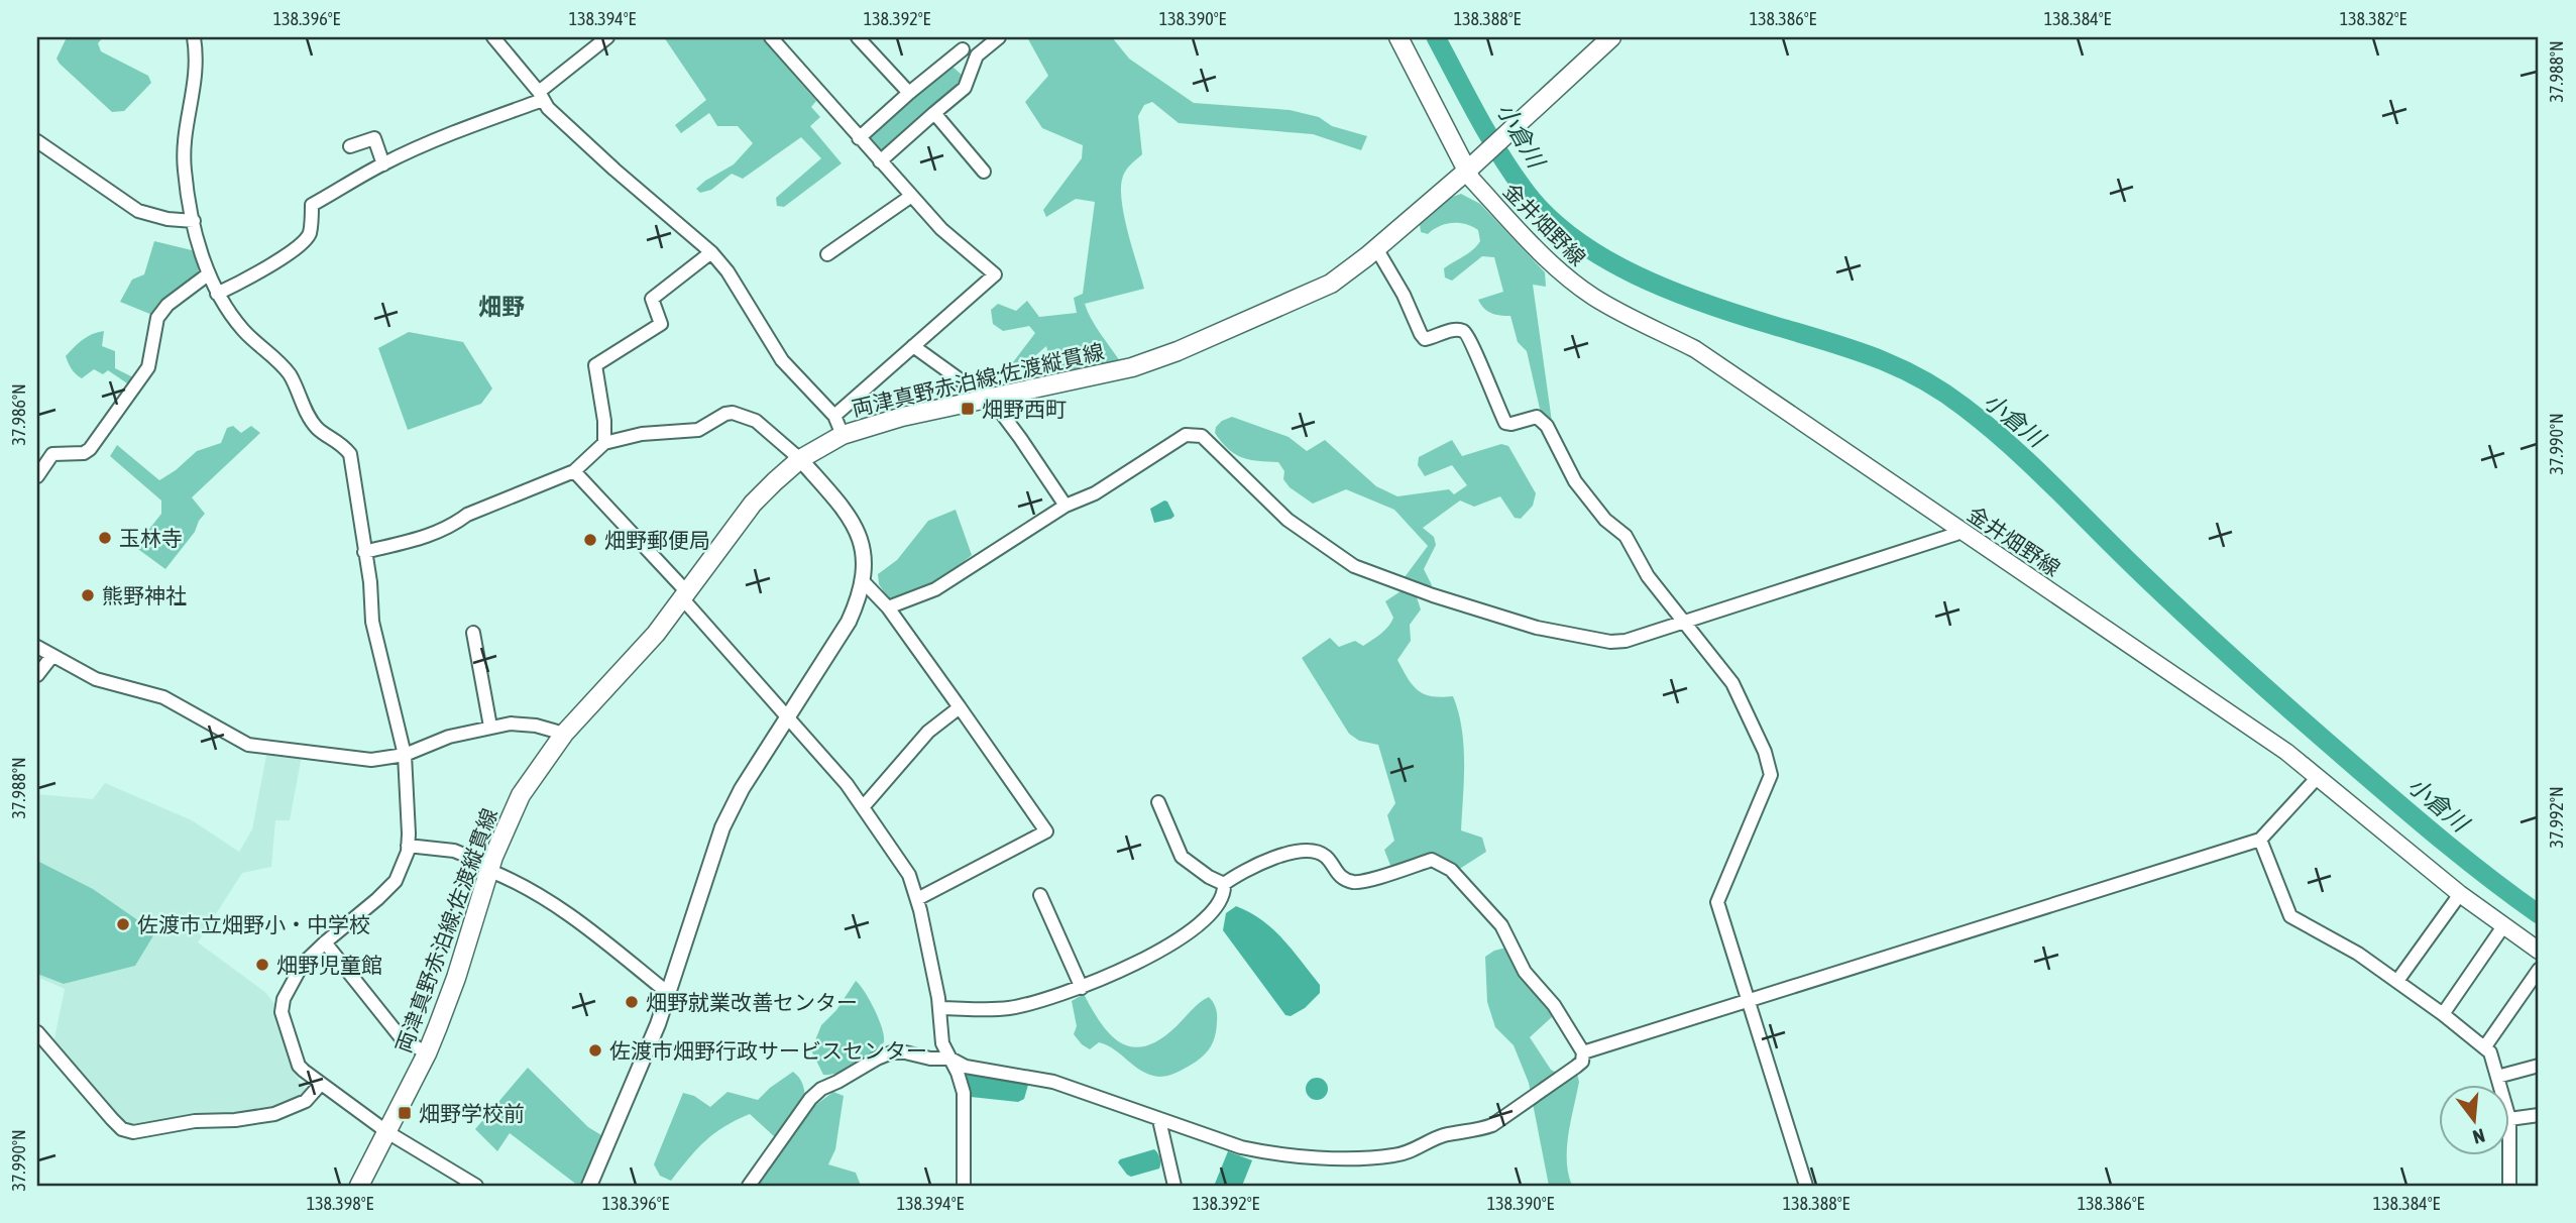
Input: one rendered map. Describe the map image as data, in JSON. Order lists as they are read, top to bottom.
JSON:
{
  "streets": {
    "main road": ["金井畑野線", "両津真野赤泊線;佐渡縦貫線"]
  },
  "crossings": [
    ["金井畑野線", "両津真野赤泊線;佐渡縦貫線"]
  ],
  "districts": ["畑野"],
  "water": ["小倉川"],
  "places": {
    "transit": ["畑野西町", "畑野学校前"],
    "other": [
      "玉林寺",
      "畑野郵便局",
      "熊野神社",
      "佐渡市立畑野小・中学校",
      "畑野児童館",
      "畑野就業改善センター",
      "佐渡市畑野行政サービスセンター"
    ]
  },
  "north": "bottom",
  "coordinates": [
    "138.396°E",
    "138.394°E",
    "138.392°E",
    "138.390°E",
    "138.388°E",
    "138.386°E",
    "138.384°E",
    "138.382°E",
    "37.988°N",
    "37.986°N",
    "37.990°N",
    "37.992°N",
    "138.398°E"
  ]
}
